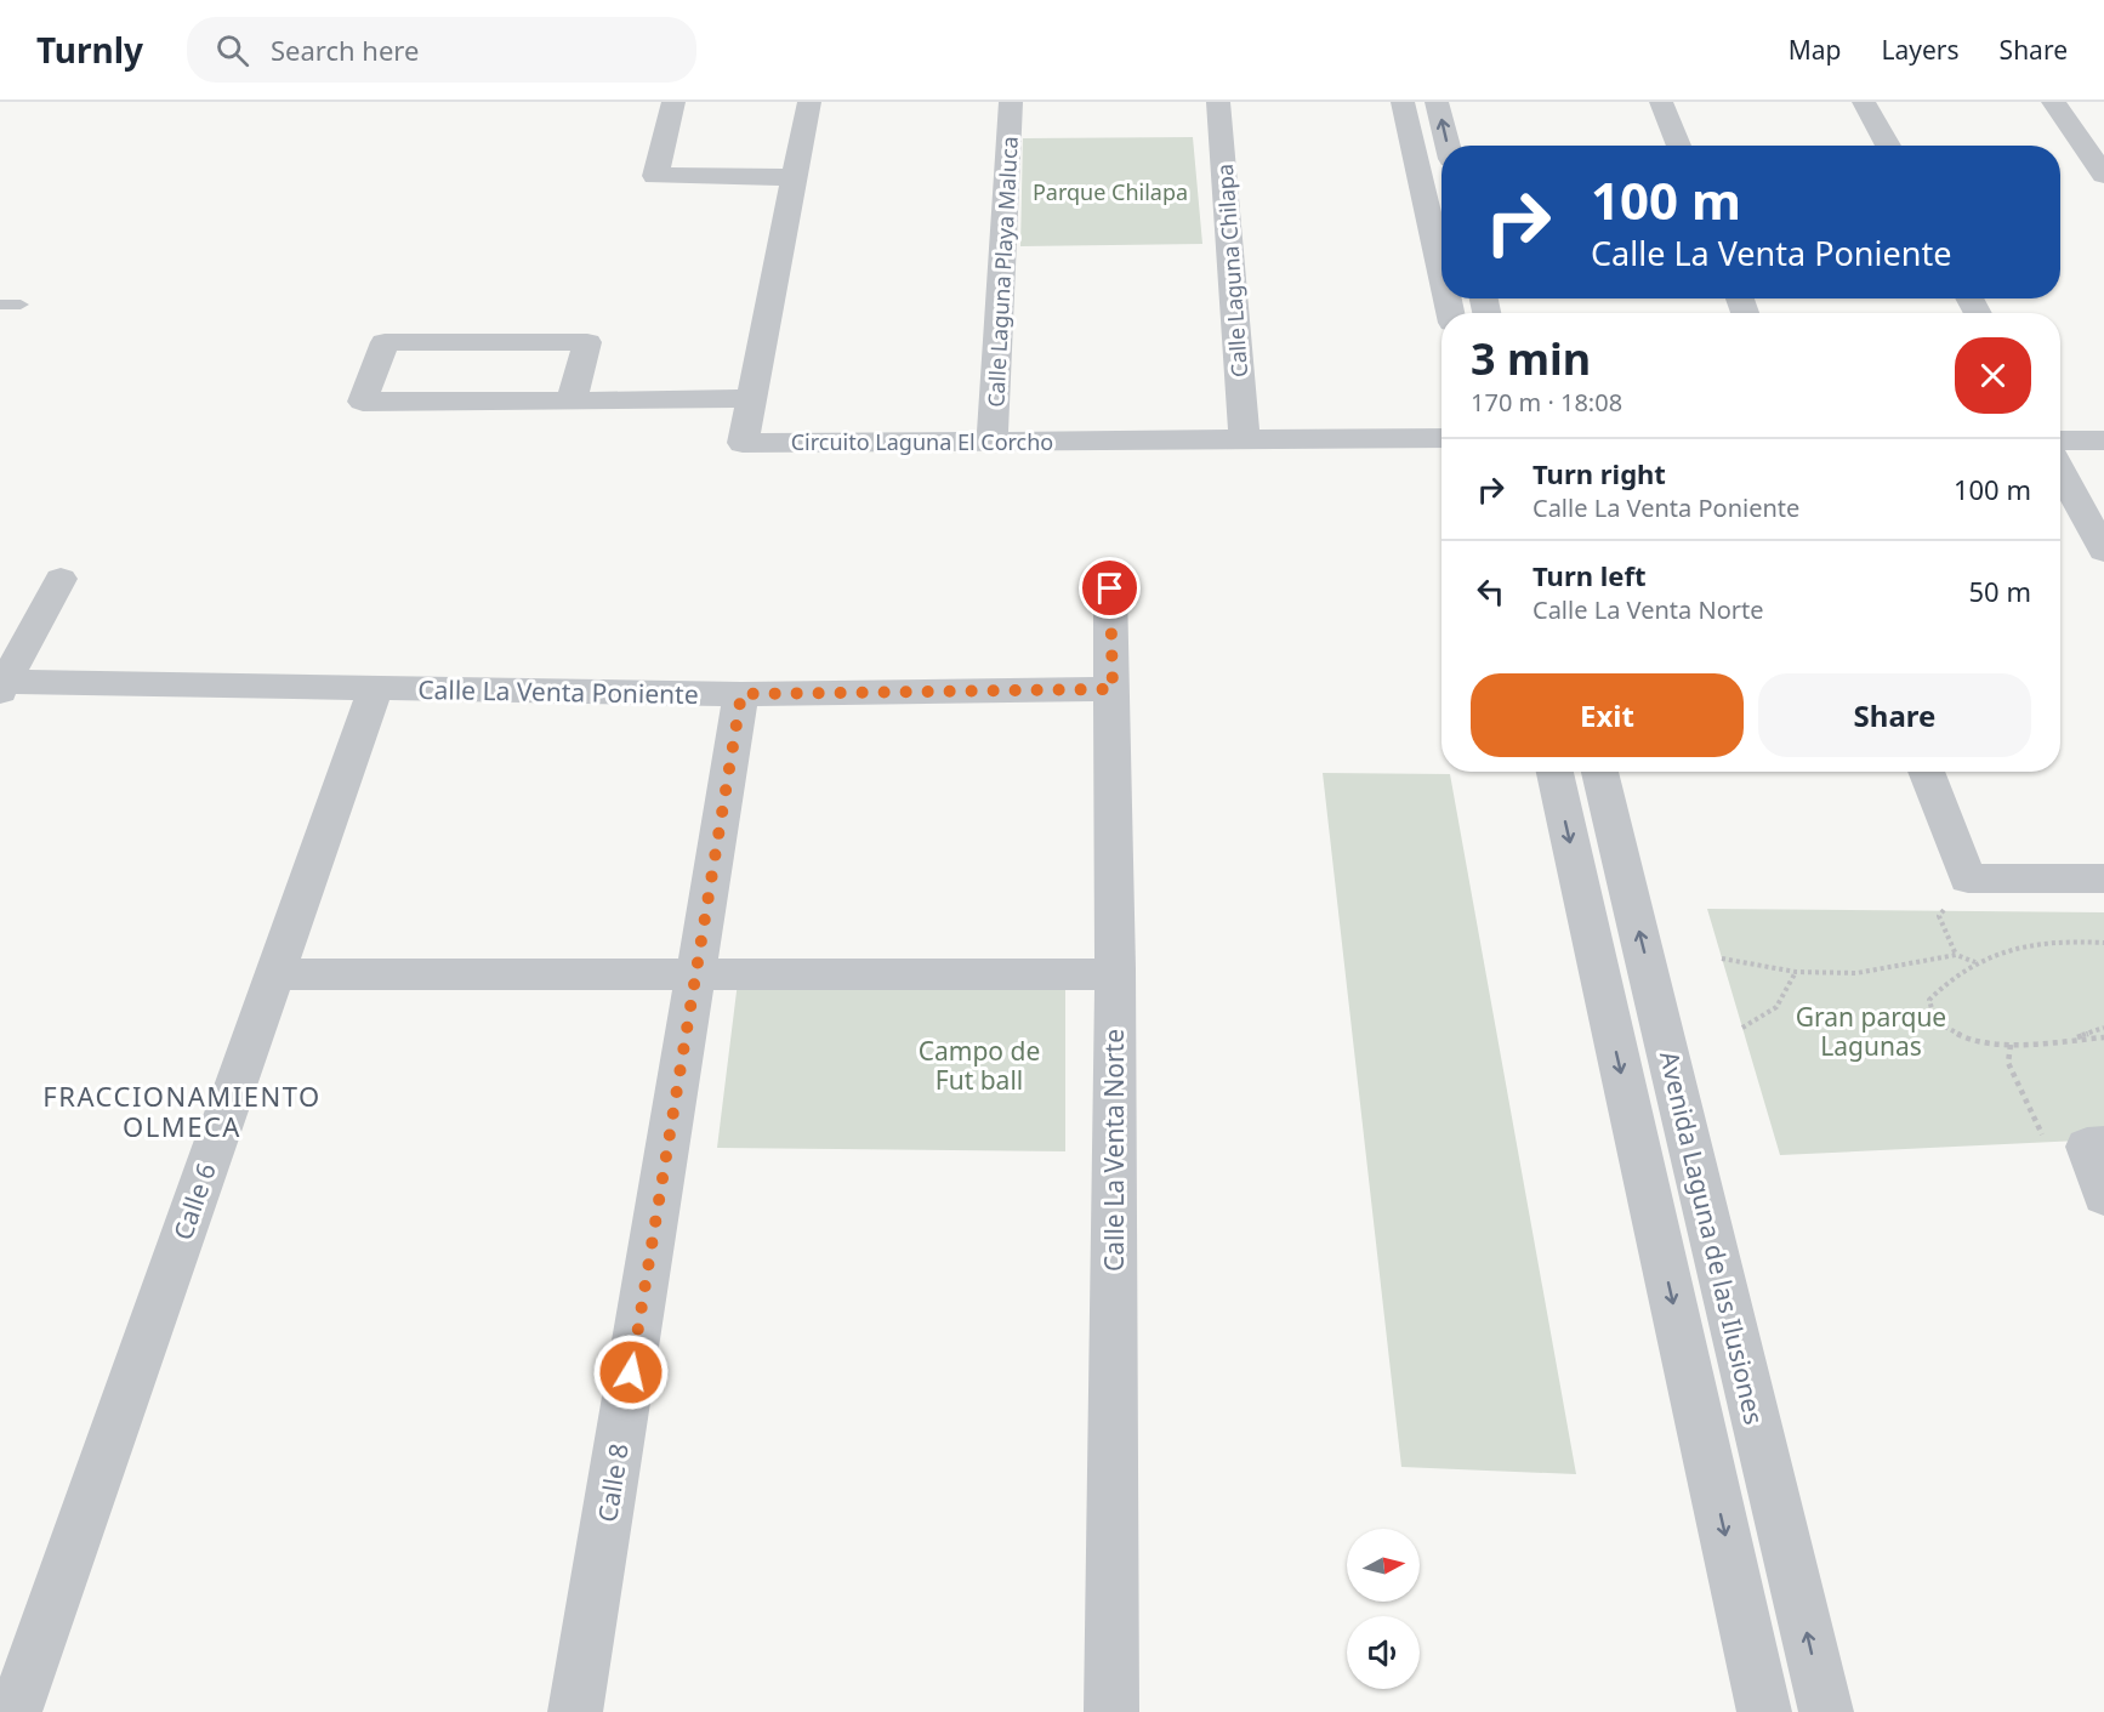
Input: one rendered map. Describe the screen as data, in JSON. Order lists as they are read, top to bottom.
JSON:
{
  "streets": {
    "street": [
      "Calle Laguna Chilapa",
      "Calle Laguna Playa Maluca",
      "Circuito Laguna El Corcho",
      "Calle La Venta Poniente",
      "Calle La Venta Norte",
      "Calle 6",
      "Avenida Laguna de las Ilusiones",
      "Calle 8"
    ]
  },
  "crossings": [
    ["Calle Laguna Chilapa", "Circuito Laguna El Corcho"],
    ["Calle Laguna Playa Maluca", "Circuito Laguna El Corcho"],
    ["Calle La Venta Poniente", "Calle La Venta Norte"],
    ["Calle La Venta Poniente", "Calle 6"],
    ["Calle La Venta Poniente", "Calle 8"]
  ],
  "districts": ["FRACCIONAMIENTO OLMECA"],
  "parks": ["Parque Chilapa", "Gran parque Lagunas", "Campo de Fut ball"],
  "north": "right",
  "page": {
    "header": "Turnly",
    "search": "Search here",
    "nav": ["Map", "Layers", "Share"],
    "turn": ["100 m", "Calle La Venta Poniente"],
    "heading": ["3 min", "170 m · 18:08"],
    "list": [
      {
        "name": "Turn right",
        "note": "Calle La Venta Poniente",
        "value": "100 m"
      },
      {
        "name": "Turn left",
        "note": "Calle La Venta Norte",
        "value": "50 m"
      }
    ],
    "buttons": ["Exit", "Share"]
  }
}
